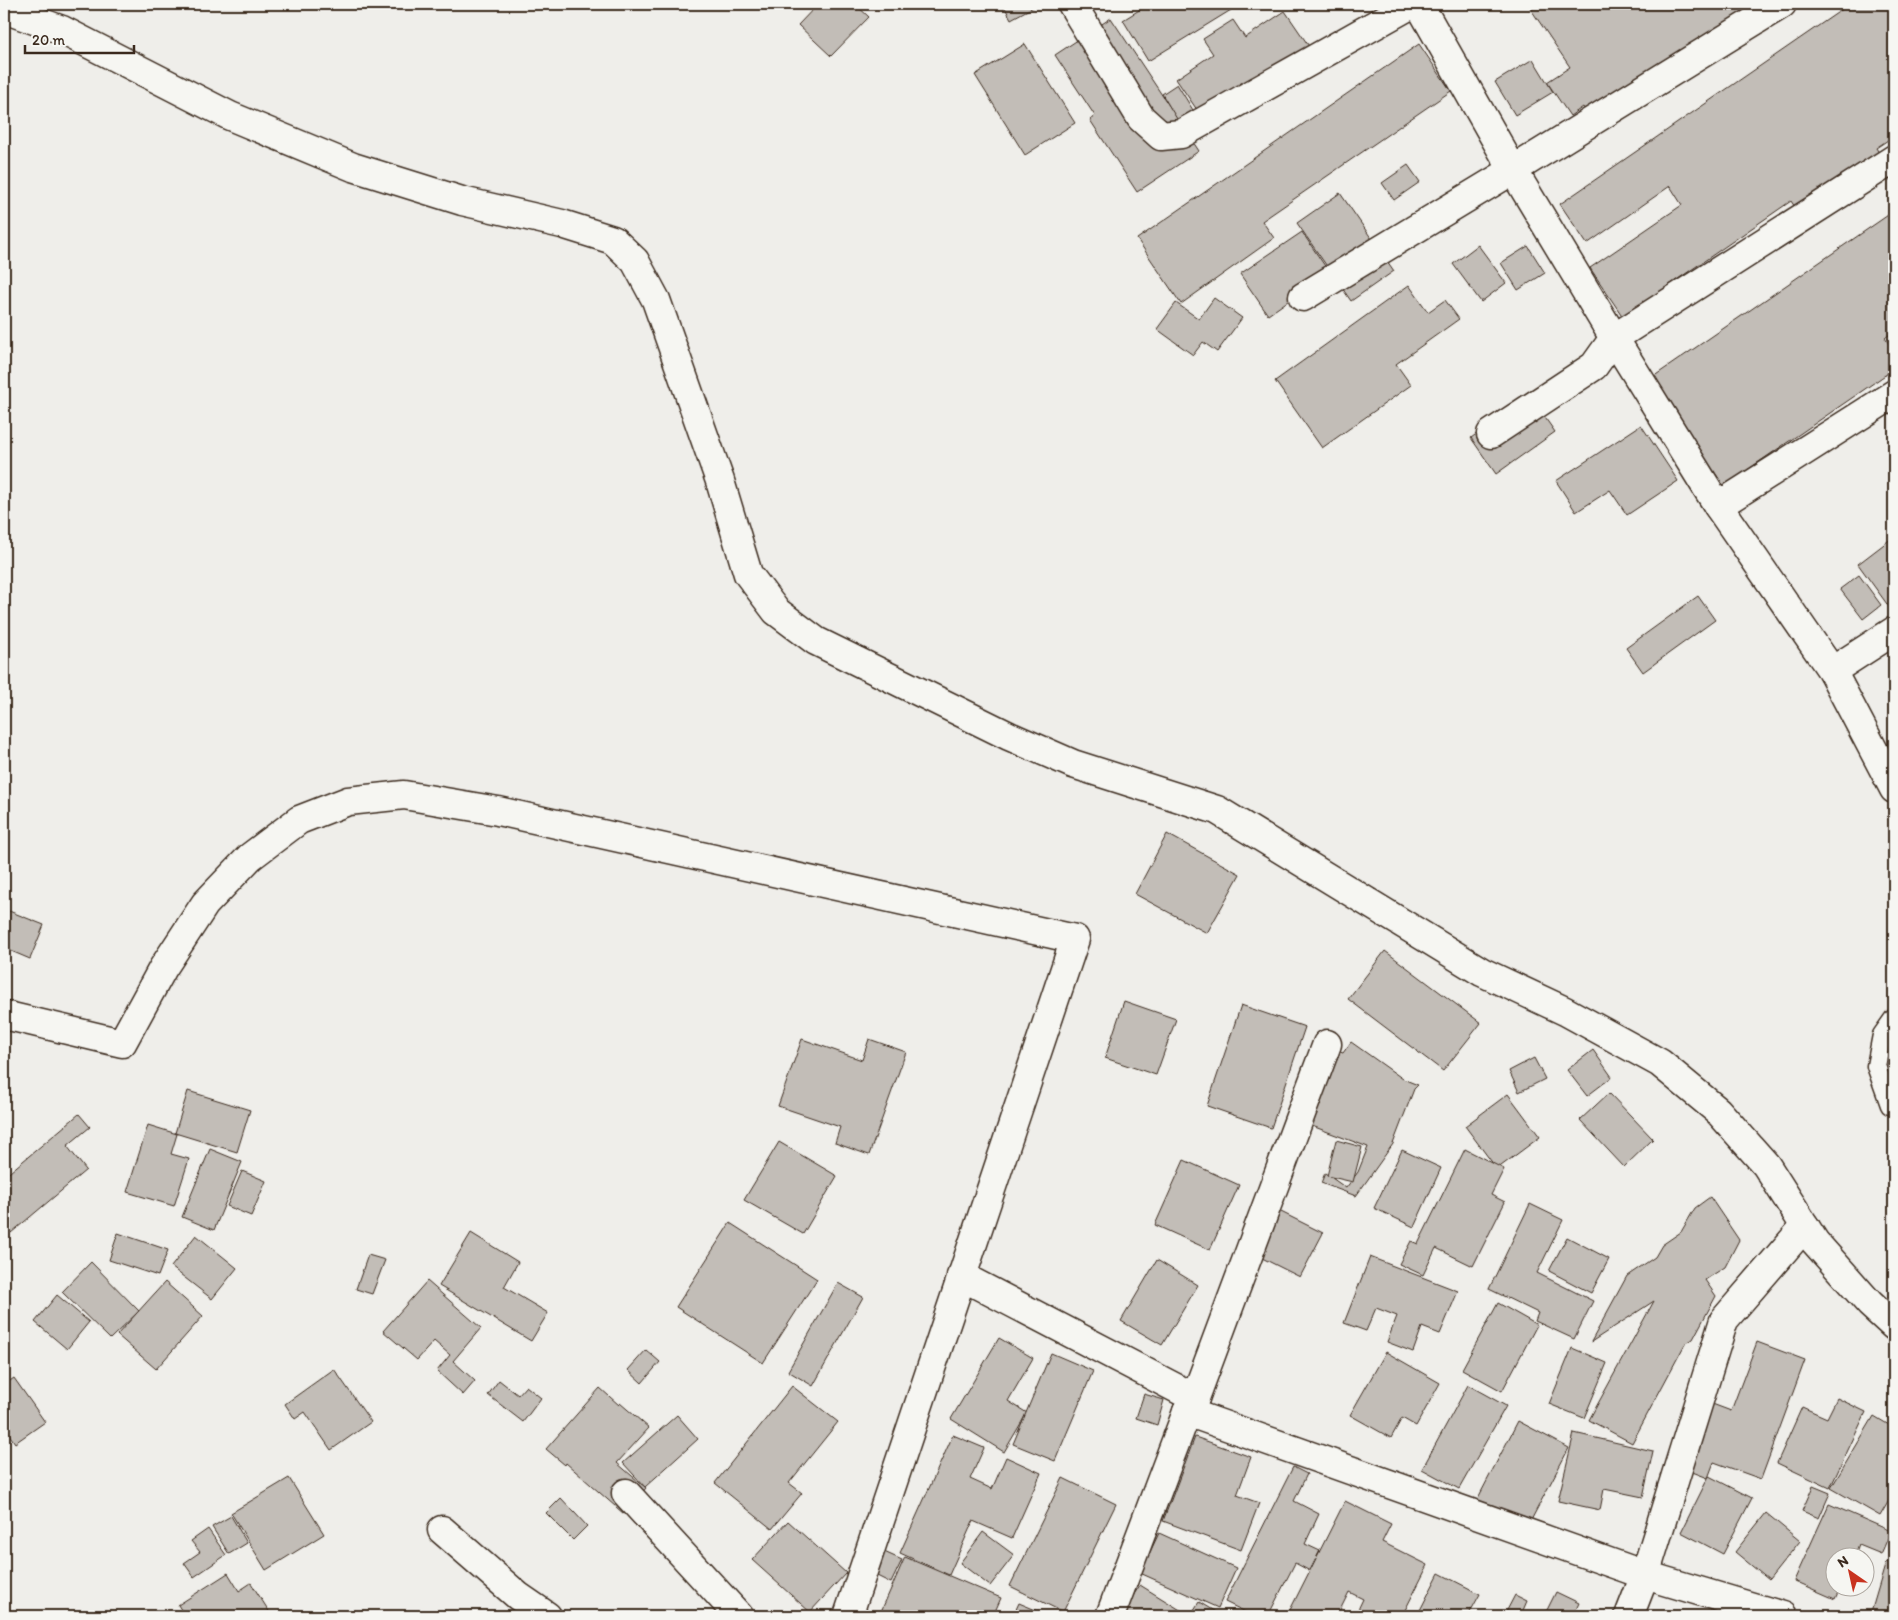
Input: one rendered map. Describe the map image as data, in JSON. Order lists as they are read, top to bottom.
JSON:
{
  "scale_bar": "20 m",
  "north": "top left"
}
